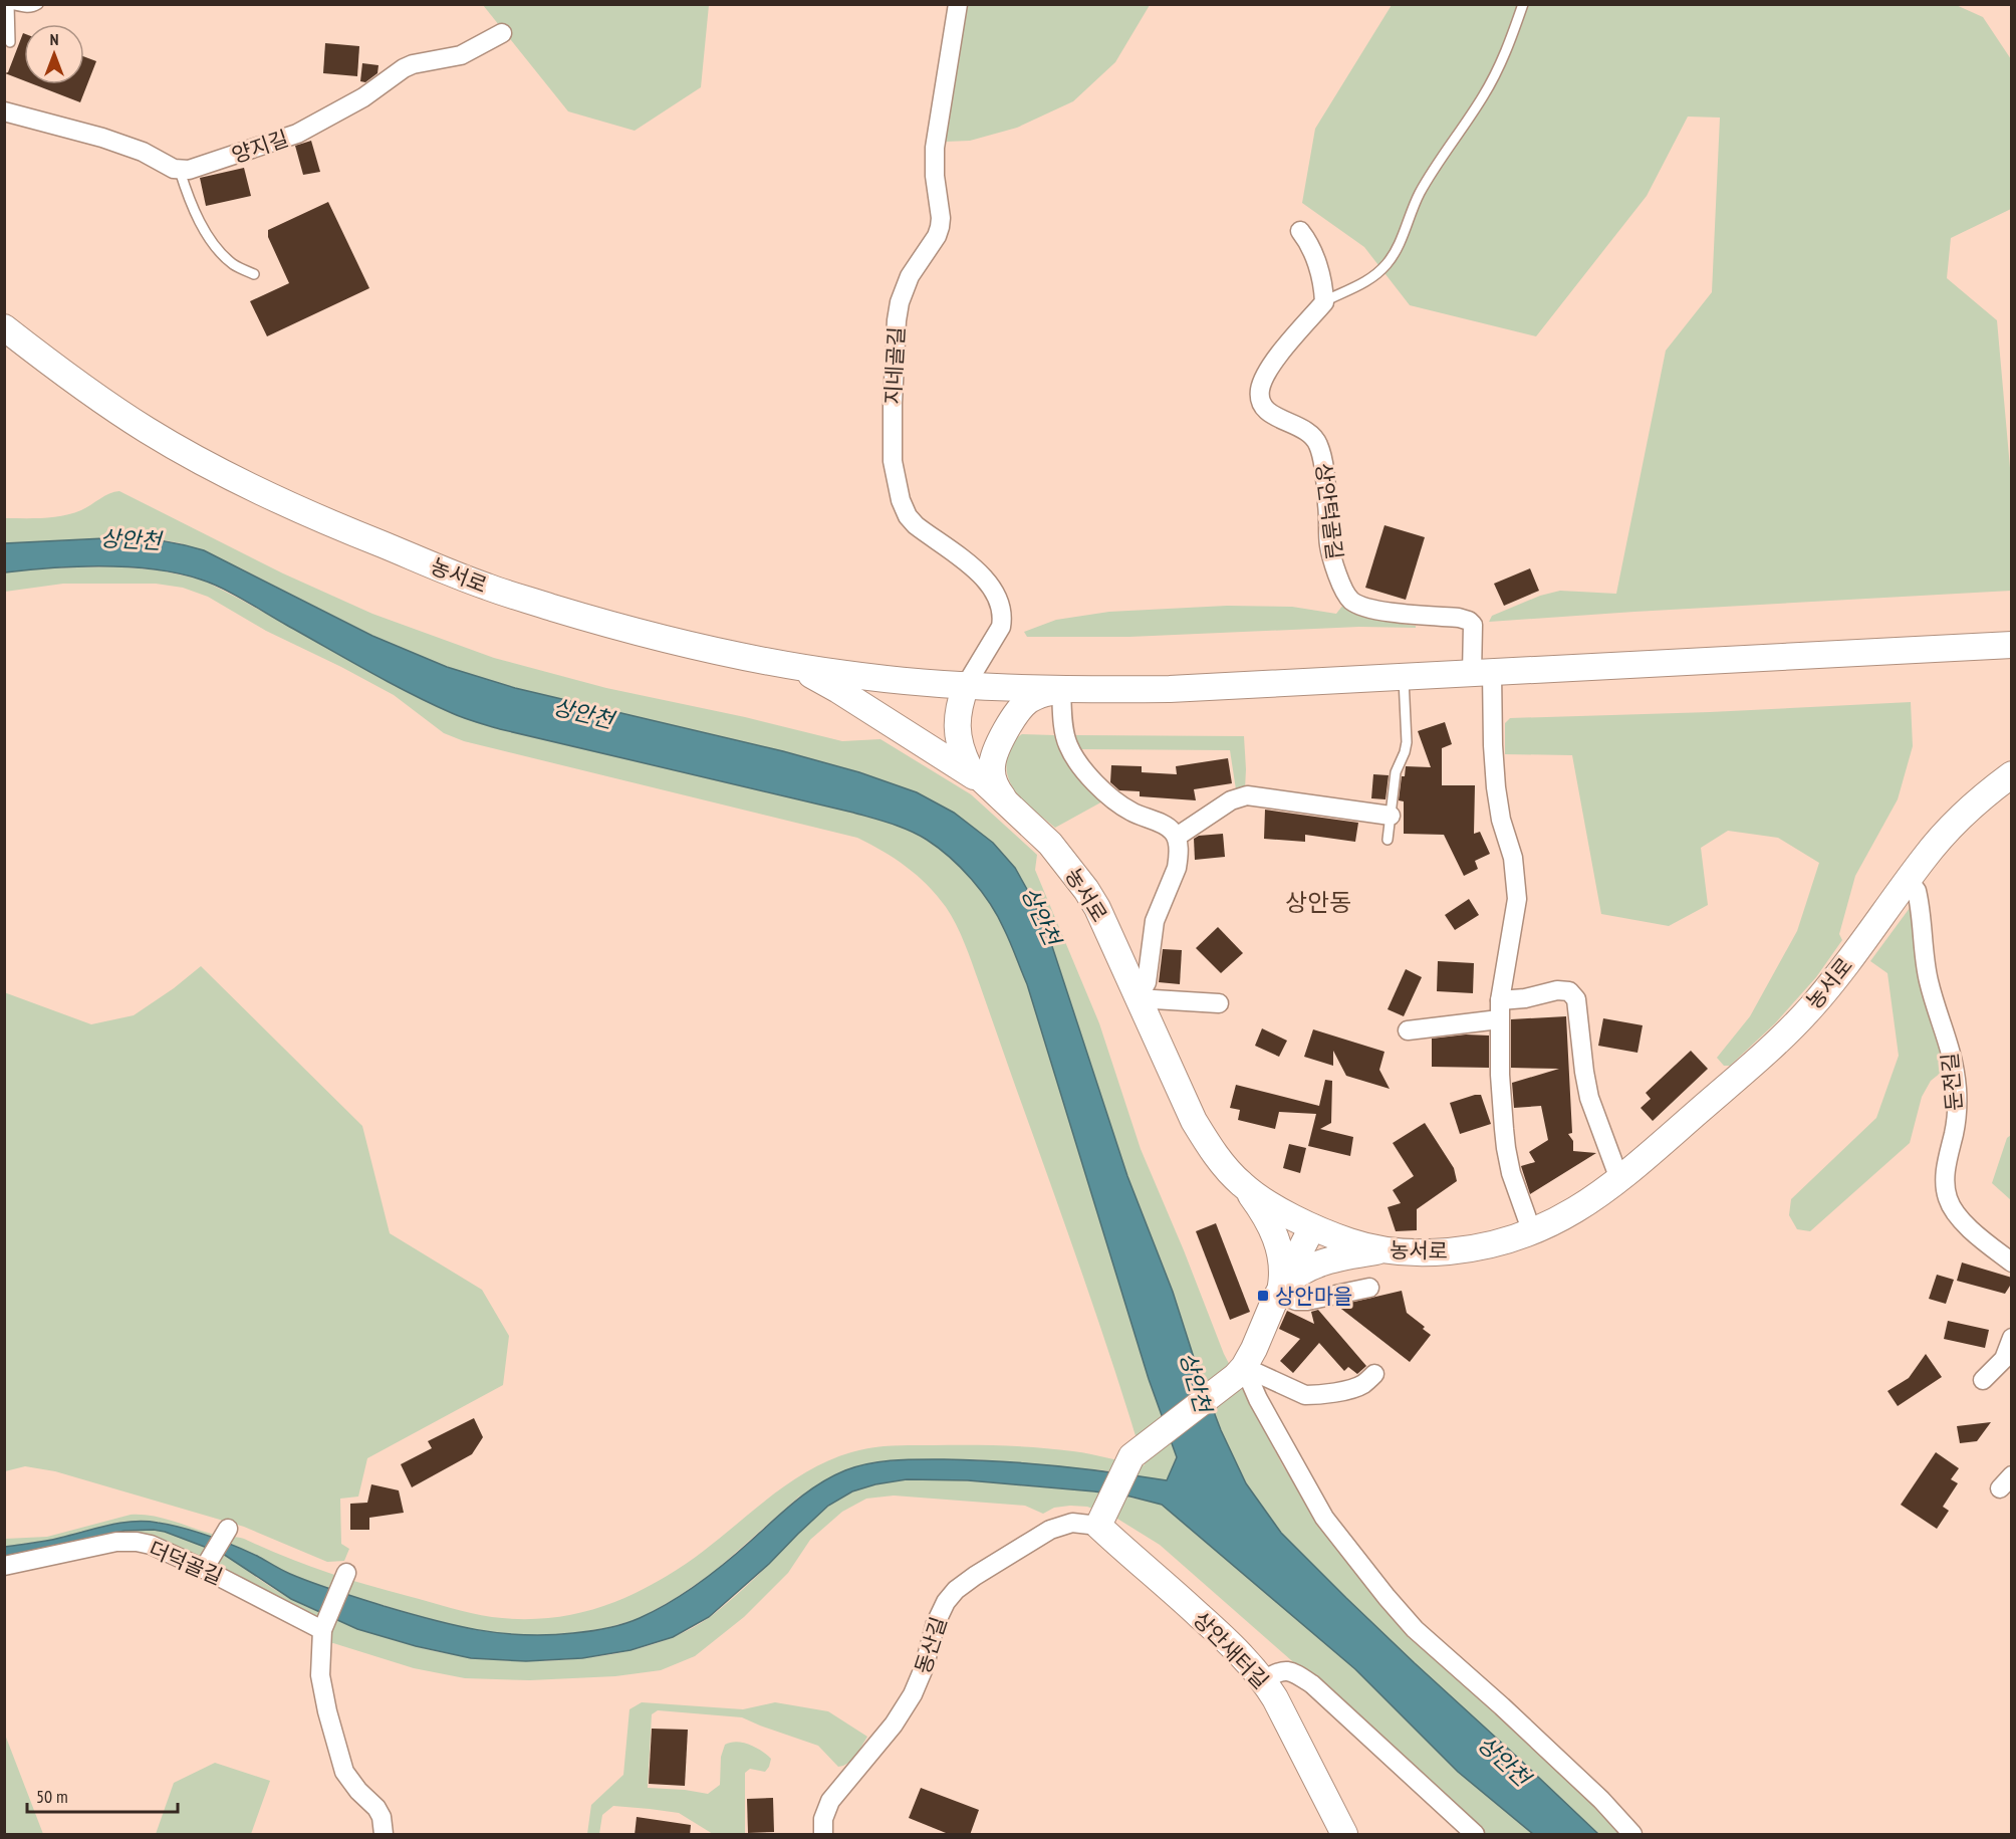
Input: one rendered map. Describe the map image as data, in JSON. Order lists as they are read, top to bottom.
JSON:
{
  "streets": {
    "street": [
      "양지길",
      "지네골길",
      "상안턱골길",
      "농서로",
      "둔전길",
      "더덕골길",
      "동산길",
      "상안새터길"
    ]
  },
  "crossings": [
    ["지네골길", "농서로"],
    ["상안턱골길", "농서로"],
    ["농서로", "둔전길"],
    ["동산길", "상안새터길"]
  ],
  "districts": ["상안동"],
  "water": ["상안천"],
  "places": {
    "transit": ["상안마을"]
  },
  "scale_bar": "50 m",
  "north": "top"
}
